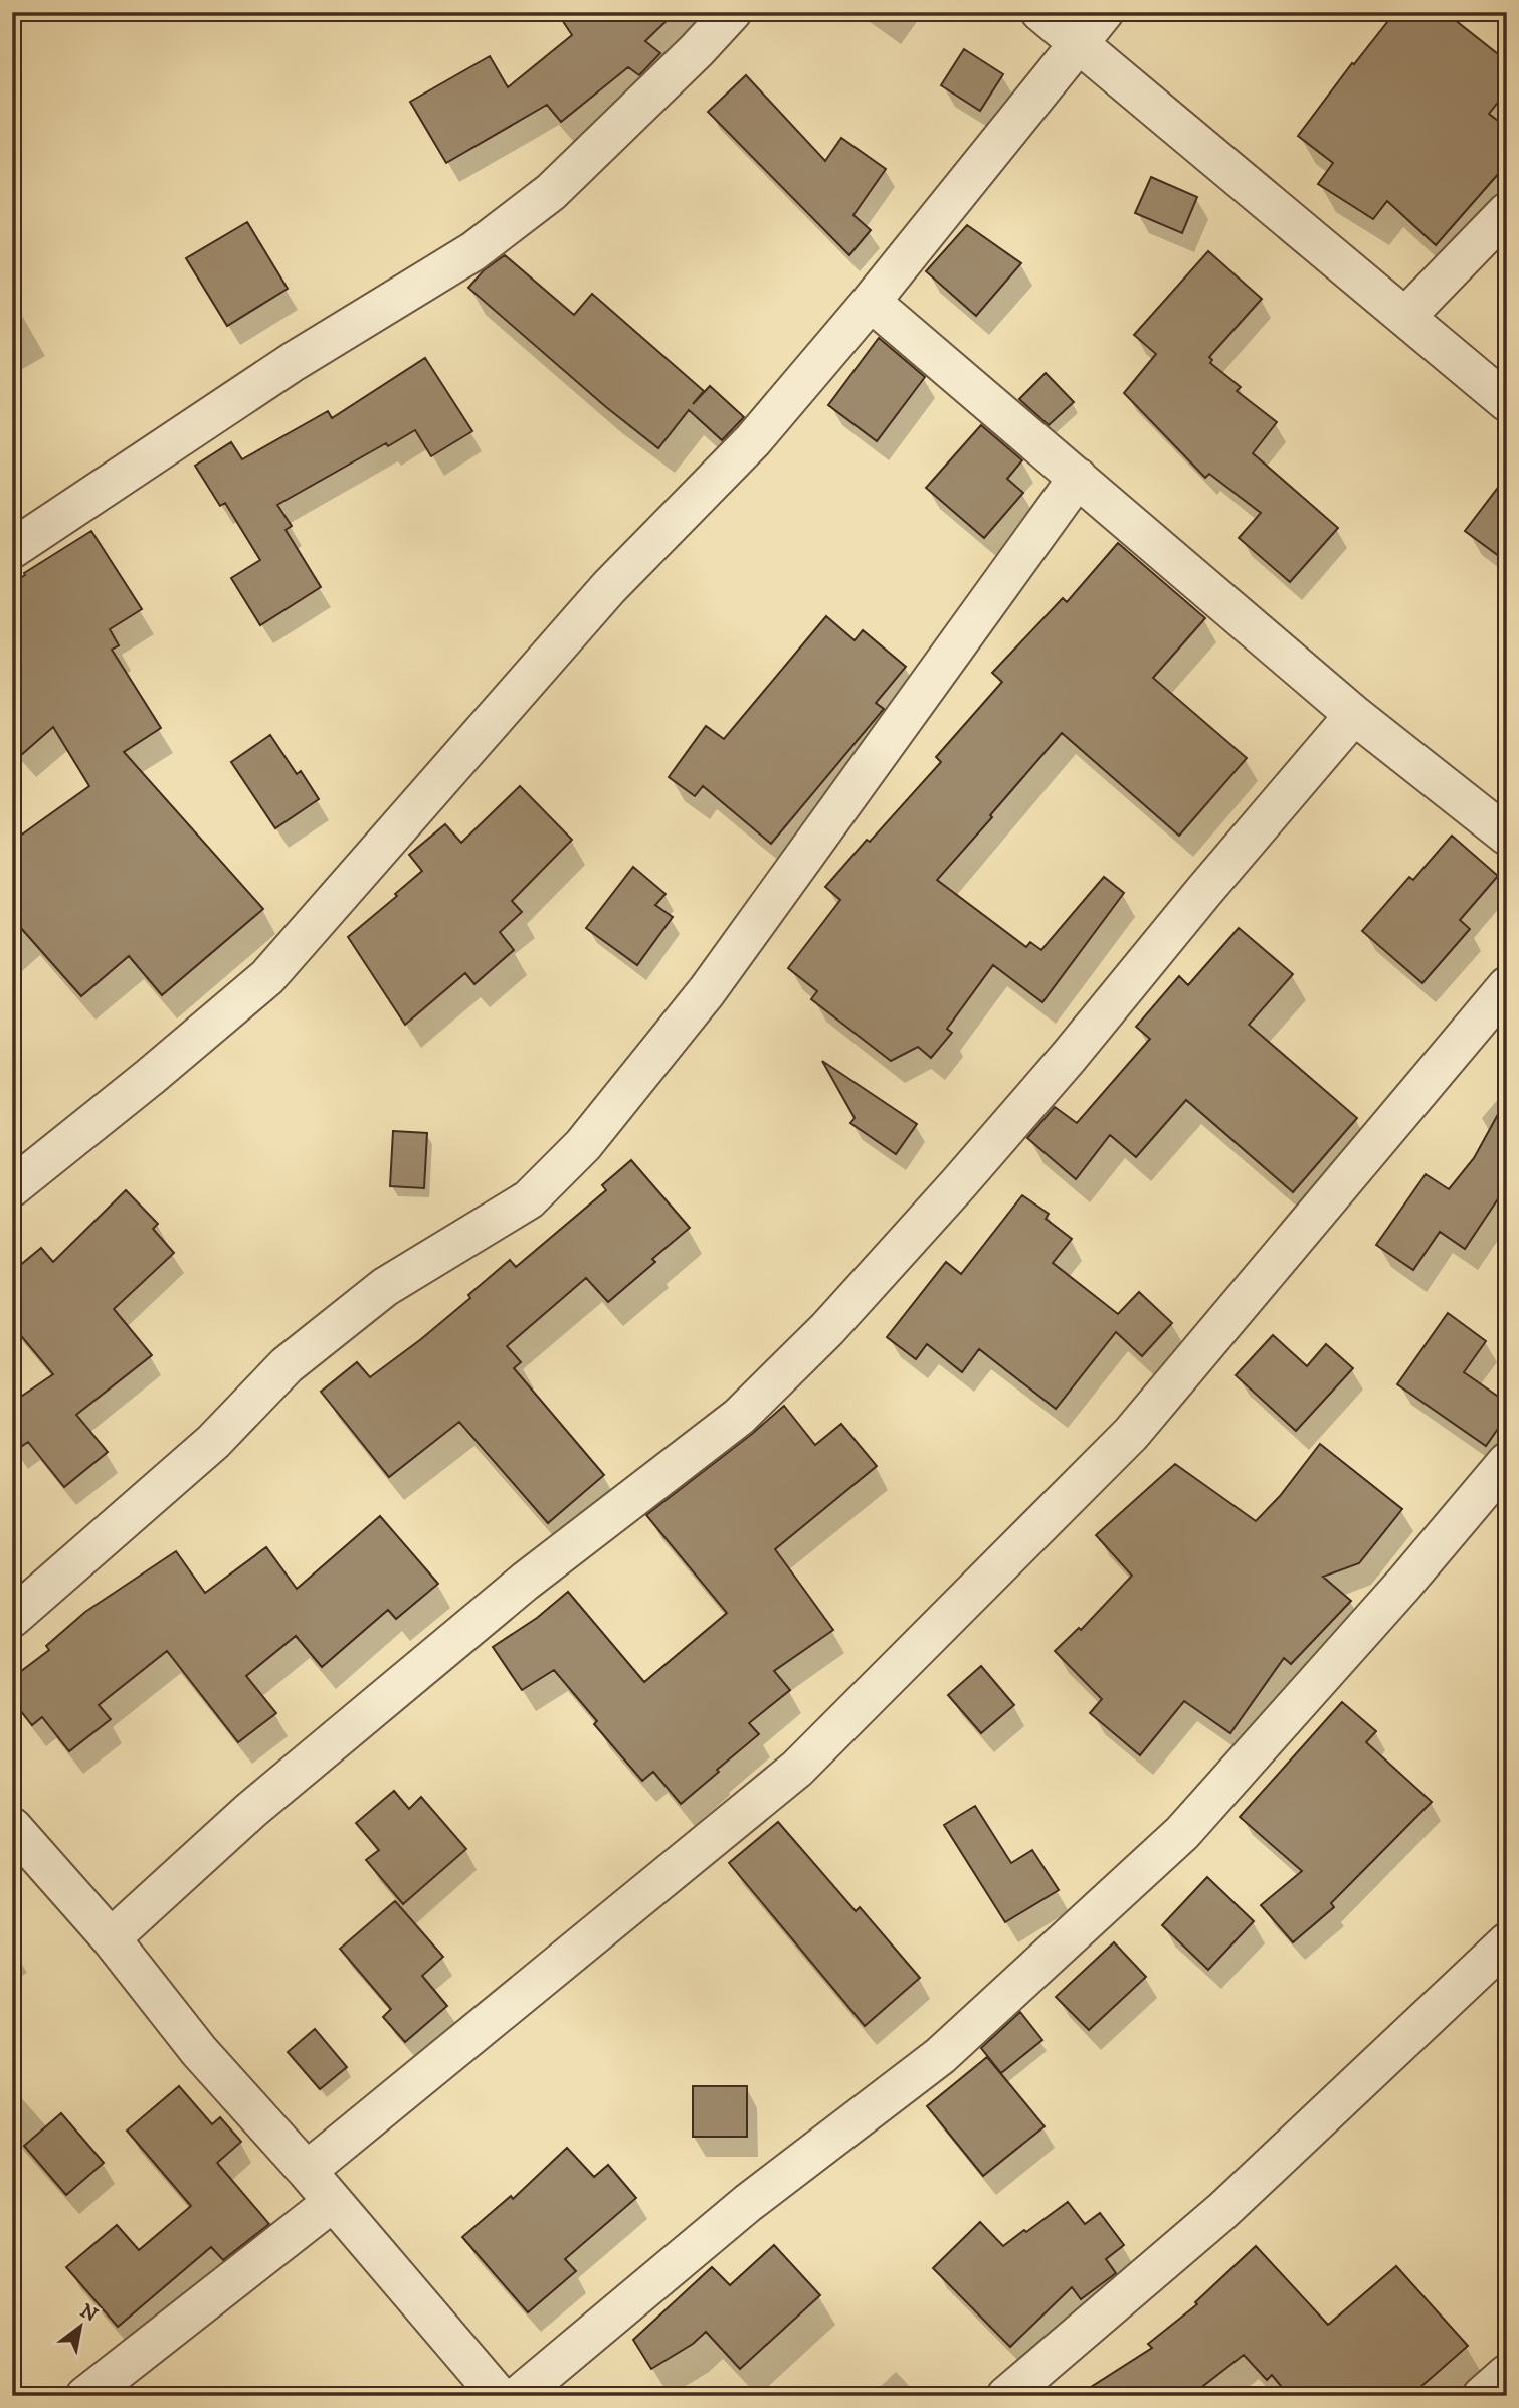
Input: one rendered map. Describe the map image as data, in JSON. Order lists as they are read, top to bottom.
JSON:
{
  "north": "top right"
}
